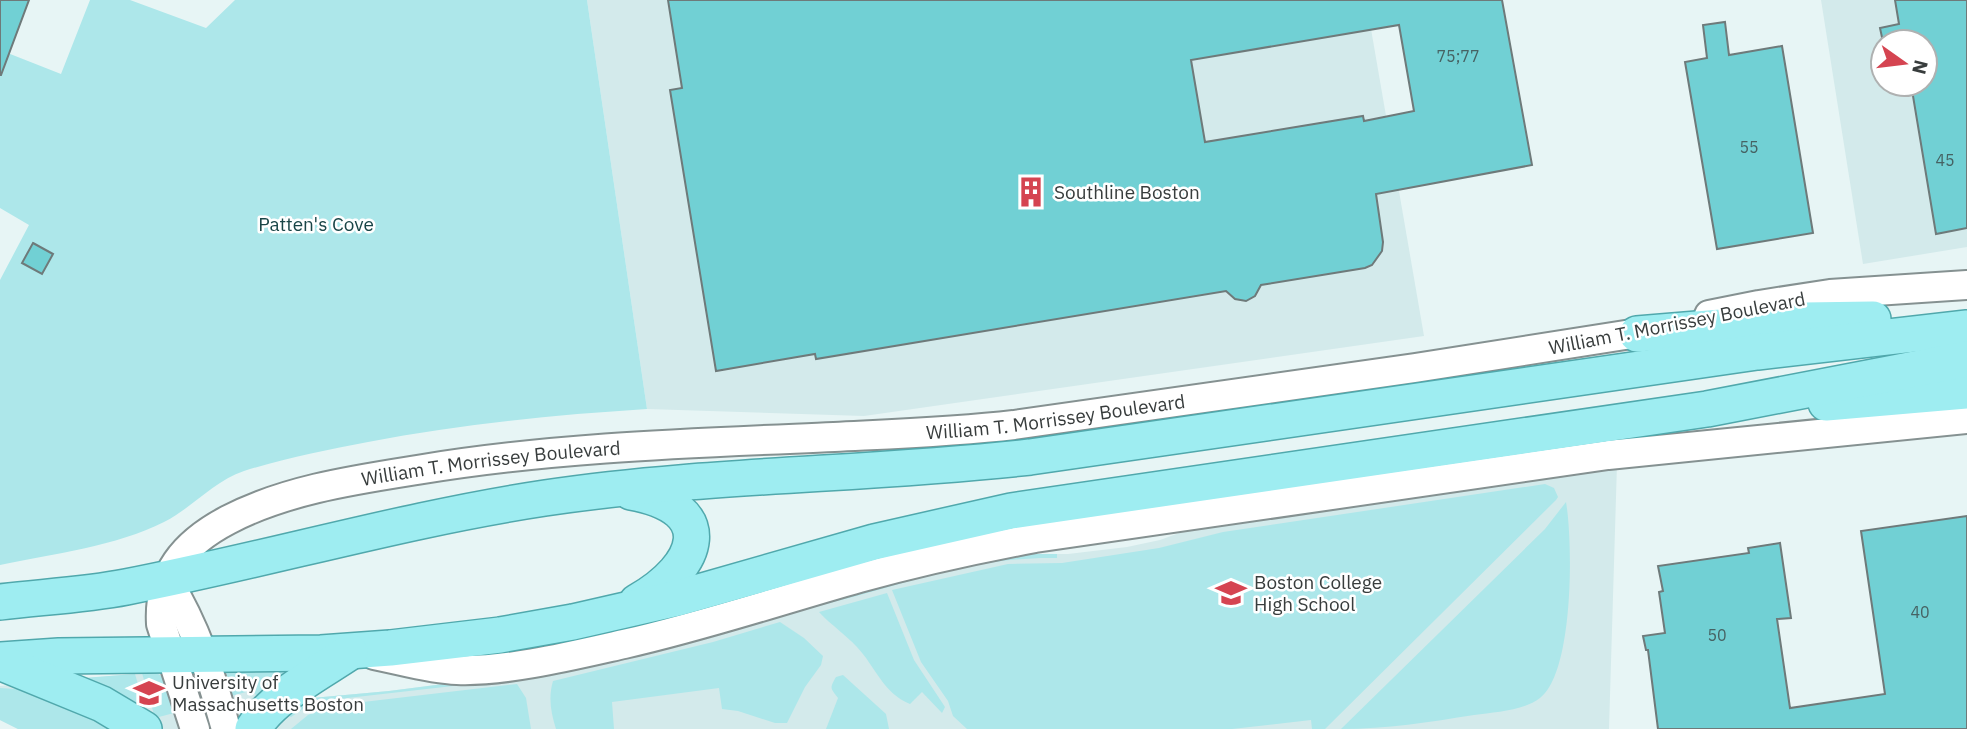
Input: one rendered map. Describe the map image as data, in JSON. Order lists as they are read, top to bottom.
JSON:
{
  "streets": {
    "main road": ["William T. Morrissey Boulevard"]
  },
  "parks": ["Patten's Cove"],
  "places": {
    "building": ["Southline Boston"],
    "school or university": ["Boston College High School", "University of Massachusetts Boston"]
  },
  "house_numbers": [
    "75;77",
    "55",
    "45",
    "40",
    "50"
  ],
  "north": "right"
}
